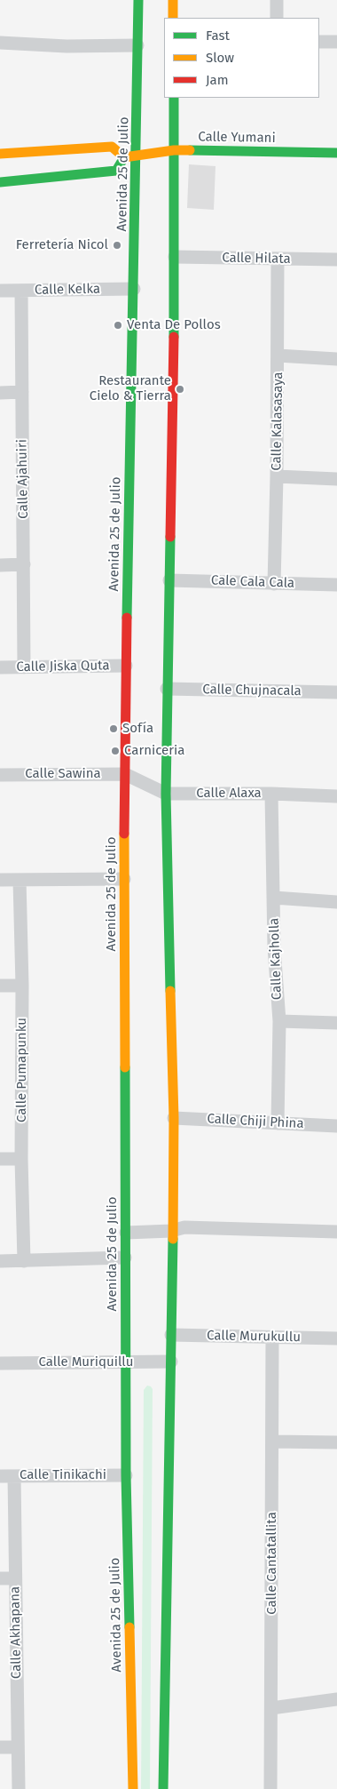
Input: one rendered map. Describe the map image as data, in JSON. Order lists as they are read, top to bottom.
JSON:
{
  "streets": {
    "main road": ["Calle Yumani", "Avenida 25 de Julio"],
    "street": [
      "Calle Hilata",
      "Calle Kelka",
      "Calle Kalasasaya",
      "Calle Ajahuiri",
      "Cale Cala Cala",
      "Calle Jiska Quta",
      "Calle Chujnacala",
      "Calle Sawina",
      "Calle Alaxa",
      "Calle Kajholla",
      "Calle Pumapunku",
      "Calle Chiji Phina",
      "Calle Murukullu",
      "Calle Muriquillu",
      "Calle Tinikachi",
      "Calle Cantatallita",
      "Calle Akhapana"
    ]
  },
  "crossings": [
    ["Calle Yumani", "Avenida 25 de Julio"],
    ["Avenida 25 de Julio", "Calle Kelka"],
    ["Avenida 25 de Julio", "Calle Jiska Quta"],
    ["Avenida 25 de Julio", "Calle Sawina"],
    ["Avenida 25 de Julio", "Calle Alaxa"],
    ["Avenida 25 de Julio", "Calle Muriquillu"],
    ["Avenida 25 de Julio", "Calle Tinikachi"],
    ["Calle Hilata", "Calle Kalasasaya"],
    ["Calle Kelka", "Calle Ajahuiri"],
    ["Calle Kalasasaya", "Cale Cala Cala"],
    ["Calle Ajahuiri", "Calle Jiska Quta"],
    ["Calle Sawina", "Calle Alaxa"],
    ["Calle Alaxa", "Calle Kajholla"],
    ["Calle Kajholla", "Calle Chiji Phina"],
    ["Calle Murukullu", "Calle Cantatallita"],
    ["Calle Tinikachi", "Calle Akhapana"]
  ],
  "places": [
    "Ferretería Nicol",
    "Venta De Pollos",
    "Restaurante Cielo & Tierra",
    "Sofía",
    "Carniceria"
  ],
  "legend": ["Fast", "Slow", "Jam"]
}
